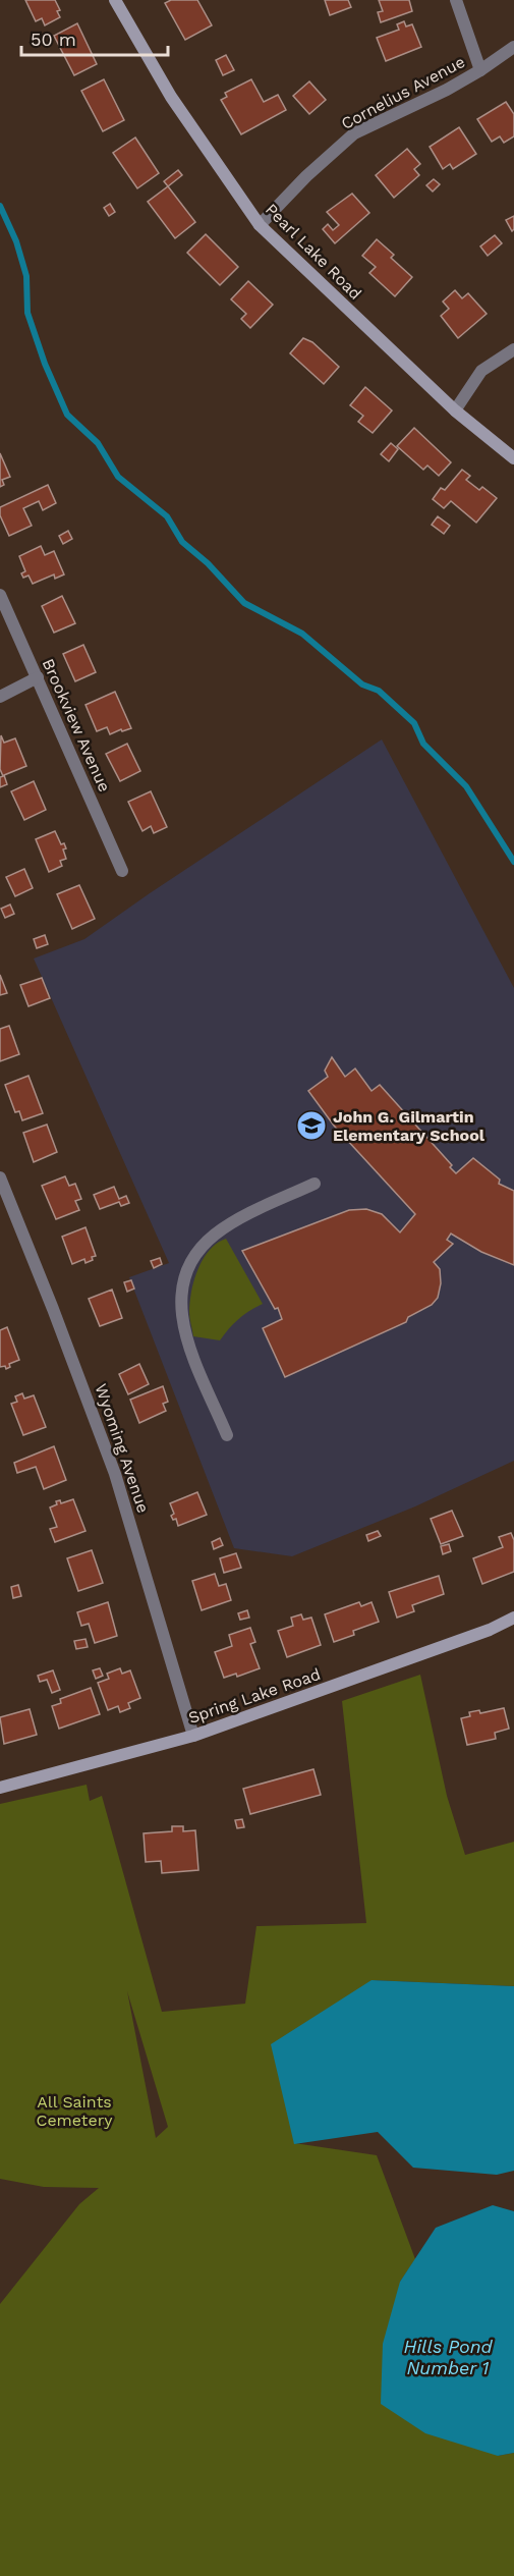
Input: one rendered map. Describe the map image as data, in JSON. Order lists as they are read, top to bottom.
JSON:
{
  "streets": {
    "main road": ["Pearl Lake Road", "Spring Lake Road"],
    "street": ["Cornelius Avenue", "Brookview Avenue", "Wyoming Avenue"]
  },
  "crossings": [
    ["Cornelius Avenue", "Pearl Lake Road"],
    ["Wyoming Avenue", "Spring Lake Road"]
  ],
  "water": ["Hills Pond Number 1"],
  "parks": ["All Saints Cemetery"],
  "places": {
    "school or university": ["John G. Gilmartin Elementary School"]
  },
  "scale_bar": "50 m"
}
